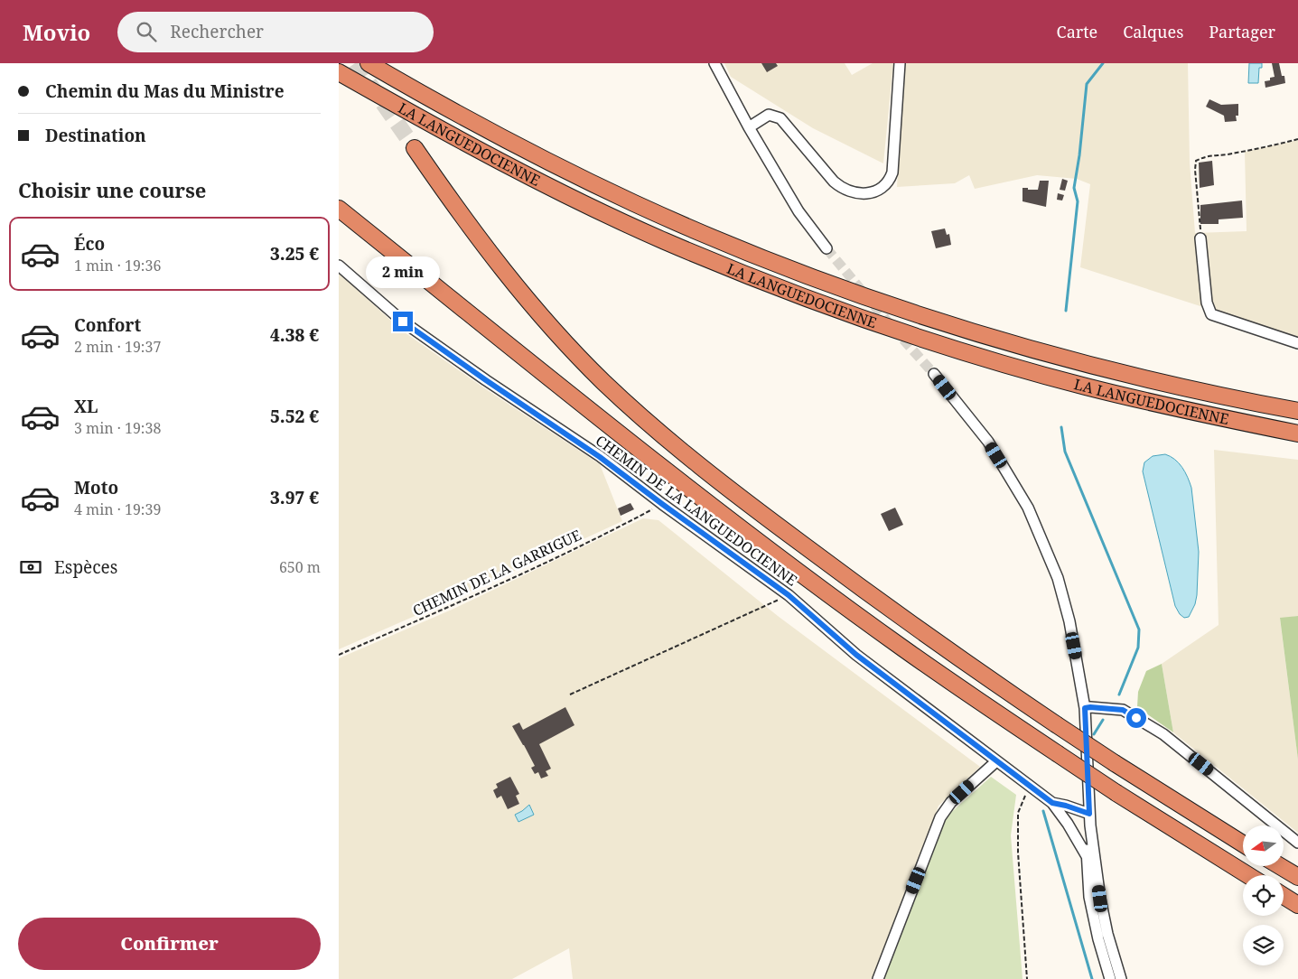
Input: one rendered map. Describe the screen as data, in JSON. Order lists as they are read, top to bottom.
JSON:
{
  "streets": {
    "highway": ["LA LANGUEDOCIENNE"],
    "street": ["CHEMIN DE LA LANGUEDOCIENNE"],
    "path": ["CHEMIN DE LA GARRIGUE"]
  },
  "crossings": [
    ["CHEMIN DE LA LANGUEDOCIENNE", "CHEMIN DE LA GARRIGUE"]
  ],
  "north": "left",
  "page": {
    "header": "Movio",
    "search": "Rechercher",
    "nav": ["Carte", "Calques", "Partager"],
    "banner": ["Chemin du Mas du Ministre", "Destination"],
    "heading": "Choisir une course",
    "list": [
      {
        "name": "Éco",
        "note": "1 min · 19:36",
        "value": "3.25 €"
      },
      {
        "name": "Confort",
        "note": "2 min · 19:37",
        "value": "4.38 €"
      },
      {
        "name": "XL",
        "note": "3 min · 19:38",
        "value": "5.52 €"
      },
      {
        "name": "Moto",
        "note": "4 min · 19:39",
        "value": "3.97 €"
      }
    ],
    "bubble": "2 min",
    "pay": ["Espèces", "650 m"],
    "buttons": "Confirmer"
  }
}
